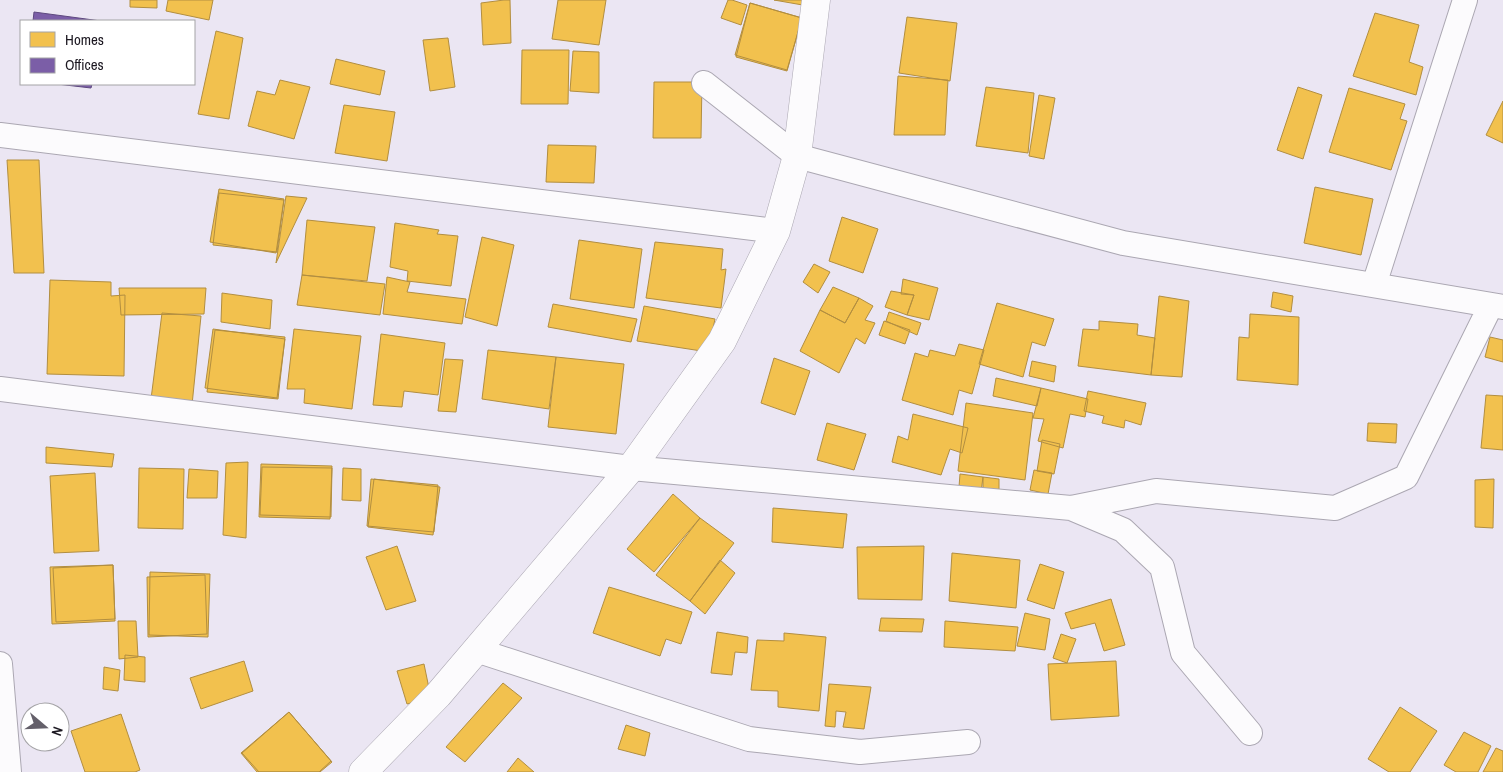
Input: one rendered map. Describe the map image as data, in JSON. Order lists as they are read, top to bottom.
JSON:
{
  "legend": ["Homes", "Offices"],
  "north": "right"
}
